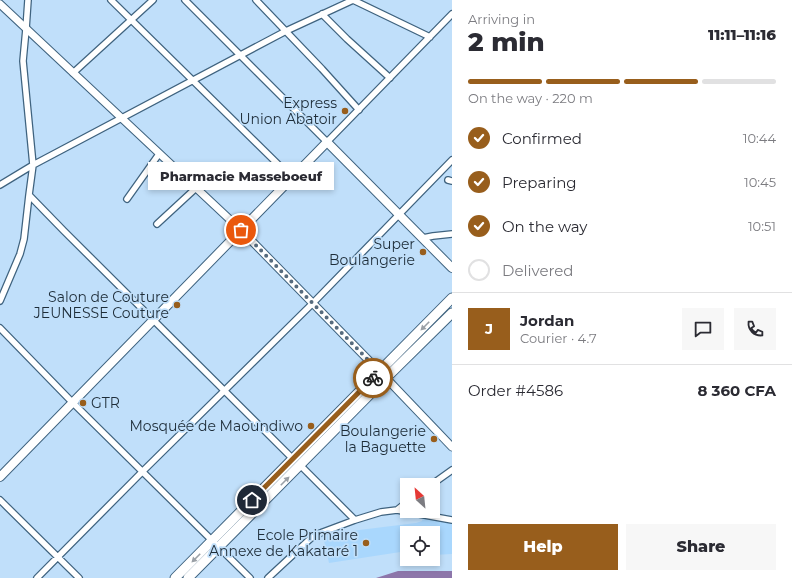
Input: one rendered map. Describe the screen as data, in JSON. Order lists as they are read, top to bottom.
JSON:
{
  "places": [
    "Express Union Abatoir",
    "Pharmacie Masseboeuf",
    "Super Boulangerie",
    "Salon de Couture JEUNESSE Couture",
    "GTR",
    "Mosquée de Maoundiwo",
    "Boulangerie la Baguette",
    "Ecole Primaire Annexe de Kakataré 1"
  ],
  "north": "top left",
  "page": {
    "heading": ["2 min", "Arriving in", "11:11–11:16"],
    "panel": [
      "Jordan",
      "Courier · 4.7",
      "Order #4586",
      "8 360 CFA"
    ],
    "bar": "On the way · 220 m",
    "list": [
      ["Confirmed", "10:44"],
      ["Preparing", "10:45"],
      ["On the way", "10:51"],
      "Delivered"
    ],
    "bubble": "Pharmacie Masseboeuf",
    "round": "J",
    "buttons": ["Help", "Share"]
  }
}
